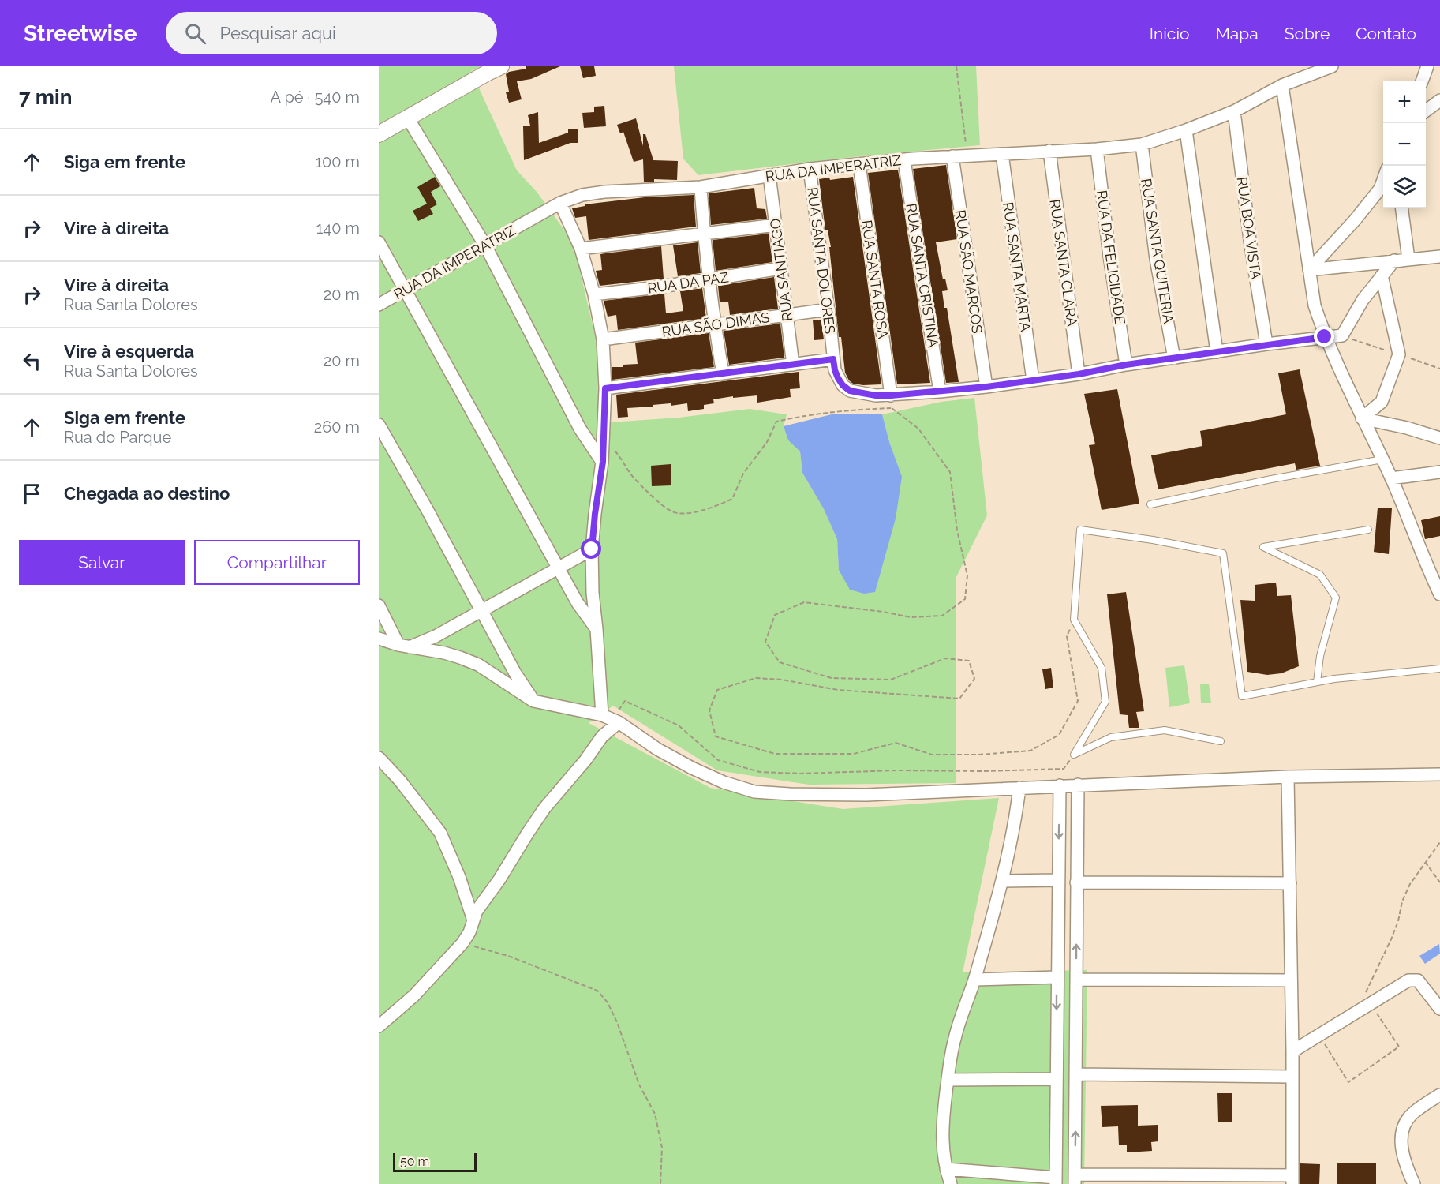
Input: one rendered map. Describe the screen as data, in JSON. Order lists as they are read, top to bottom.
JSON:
{
  "streets": {
    "street": [
      "RUA DA IMPERATRIZ",
      "RUA BOA VISTA",
      "RUA SANTA QUITERIA",
      "RUA DA FELICIDADE",
      "RUA SANTA DOLORES",
      "RUA SANTA CLARA",
      "RUA SANTA MARTA",
      "RUA SANTIAGO",
      "RUA SÃO MARCOS",
      "RUA SANTA CRISTINA",
      "RUA SANTA ROSA",
      "RUA DA PAZ",
      "RUA SÃO DIMAS"
    ]
  },
  "crossings": [
    ["RUA DA IMPERATRIZ", "RUA BOA VISTA"],
    ["RUA DA IMPERATRIZ", "RUA SANTA QUITERIA"],
    ["RUA DA IMPERATRIZ", "RUA DA FELICIDADE"],
    ["RUA DA IMPERATRIZ", "RUA SANTA DOLORES"],
    ["RUA DA IMPERATRIZ", "RUA SANTA CLARA"],
    ["RUA DA IMPERATRIZ", "RUA SANTA MARTA"],
    ["RUA DA IMPERATRIZ", "RUA SANTIAGO"],
    ["RUA DA IMPERATRIZ", "RUA SÃO MARCOS"],
    ["RUA DA IMPERATRIZ", "RUA SANTA CRISTINA"],
    ["RUA DA IMPERATRIZ", "RUA SANTA ROSA"],
    ["RUA BOA VISTA", "RUA SANTA DOLORES"],
    ["RUA SANTA QUITERIA", "RUA SANTA DOLORES"],
    ["RUA DA FELICIDADE", "RUA SANTA DOLORES"],
    ["RUA SANTA DOLORES", "RUA SANTA CLARA"],
    ["RUA SANTA DOLORES", "RUA SANTA MARTA"],
    ["RUA SANTA DOLORES", "RUA SÃO MARCOS"],
    ["RUA SANTA DOLORES", "RUA SANTA CRISTINA"],
    ["RUA SANTA DOLORES", "RUA SANTA ROSA"],
    ["RUA SANTA DOLORES", "RUA SÃO DIMAS"],
    ["RUA SANTIAGO", "RUA DA PAZ"],
    ["RUA SANTIAGO", "RUA SÃO DIMAS"]
  ],
  "scale_bar": "50 m",
  "page": {
    "header": "Streetwise",
    "search": "Pesquisar aqui",
    "nav": [
      "Início",
      "Mapa",
      "Sobre",
      "Contato"
    ],
    "heading": ["7 min", "A pé · 540 m"],
    "map_buttons": ["+", "−"],
    "list": [
      ["Siga em frente", "100 m"],
      ["Vire à direita", "140 m"],
      ["Vire à direita", "Rua Santa Dolores", "20 m"],
      ["Vire à esquerda", "Rua Santa Dolores", "20 m"],
      ["Siga em frente", "Rua do Parque", "260 m"],
      "Chegada ao destino"
    ],
    "buttons": ["Salvar", "Compartilhar"],
    "scale": "50 m"
  }
}
